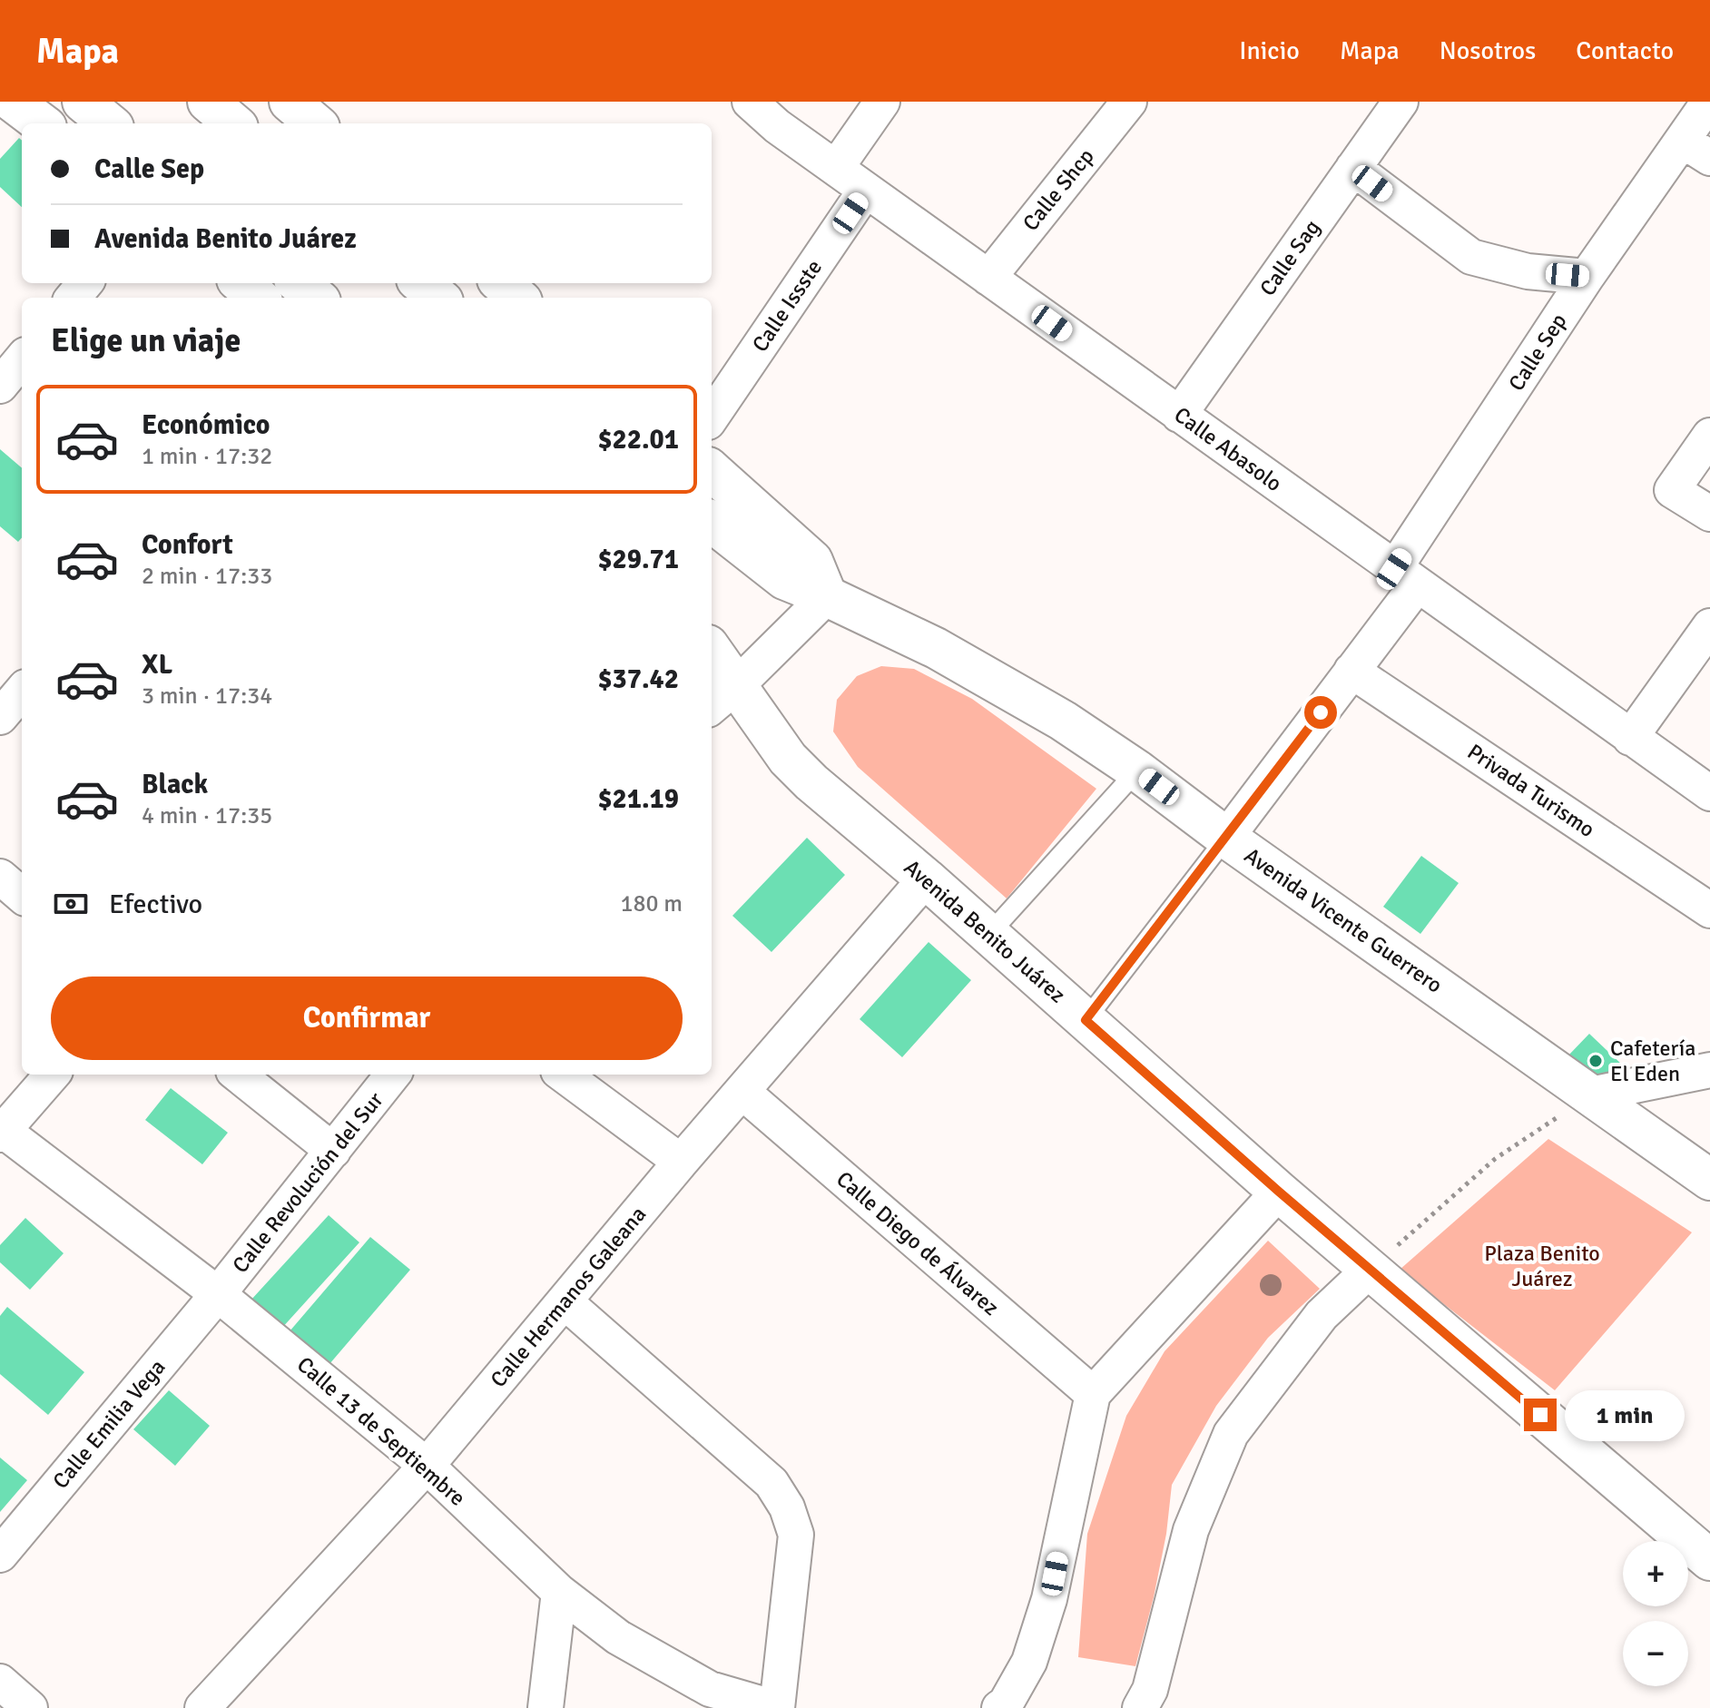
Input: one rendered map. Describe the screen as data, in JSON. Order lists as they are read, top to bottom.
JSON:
{
  "streets": {
    "main road": ["Avenida Vicente Guerrero", "Avenida Benito Juárez"],
    "street": [
      "Calle Shcp",
      "Calle Sag",
      "Calle Issste",
      "Calle Sep",
      "Calle Abasolo",
      "Privada Turismo",
      "Calle Revolución del Sur",
      "Calle Diego de Álvarez",
      "Calle Hermanos Galeana",
      "Calle Emilia Vega",
      "Calle 13 de Septiembre"
    ]
  },
  "crossings": [
    ["Calle Shcp", "Calle Abasolo"],
    ["Calle Sag", "Calle Abasolo"],
    ["Calle Issste", "Calle Abasolo"],
    ["Calle Sep", "Calle Abasolo"],
    ["Calle Sep", "Privada Turismo"],
    ["Calle Sep", "Avenida Vicente Guerrero"],
    ["Avenida Benito Juárez", "Calle Hermanos Galeana"],
    ["Calle Revolución del Sur", "Calle Emilia Vega"],
    ["Calle Revolución del Sur", "Calle 13 de Septiembre"],
    ["Calle Diego de Álvarez", "Calle Hermanos Galeana"],
    ["Calle Hermanos Galeana", "Calle 13 de Septiembre"],
    ["Calle Emilia Vega", "Calle 13 de Septiembre"]
  ],
  "parks": ["Plaza Benito Juárez"],
  "places": ["Cafetería El Eden"],
  "page": {
    "header": "Mapa",
    "nav": [
      "Inicio",
      "Mapa",
      "Nosotros",
      "Contacto"
    ],
    "banner": ["Calle Sep", "Avenida Benito Juárez"],
    "heading": "Elige un viaje",
    "list": [
      {
        "name": "Económico",
        "note": "1 min · 17:32",
        "value": "$22.01"
      },
      {
        "name": "Confort",
        "note": "2 min · 17:33",
        "value": "$29.71"
      },
      {
        "name": "XL",
        "note": "3 min · 17:34",
        "value": "$37.42"
      },
      {
        "name": "Black",
        "note": "4 min · 17:35",
        "value": "$21.19"
      }
    ],
    "pay": ["Efectivo", "180 m"],
    "buttons": "Confirmar",
    "bubble": "1 min",
    "map_buttons": ["+", "−"]
  }
}
